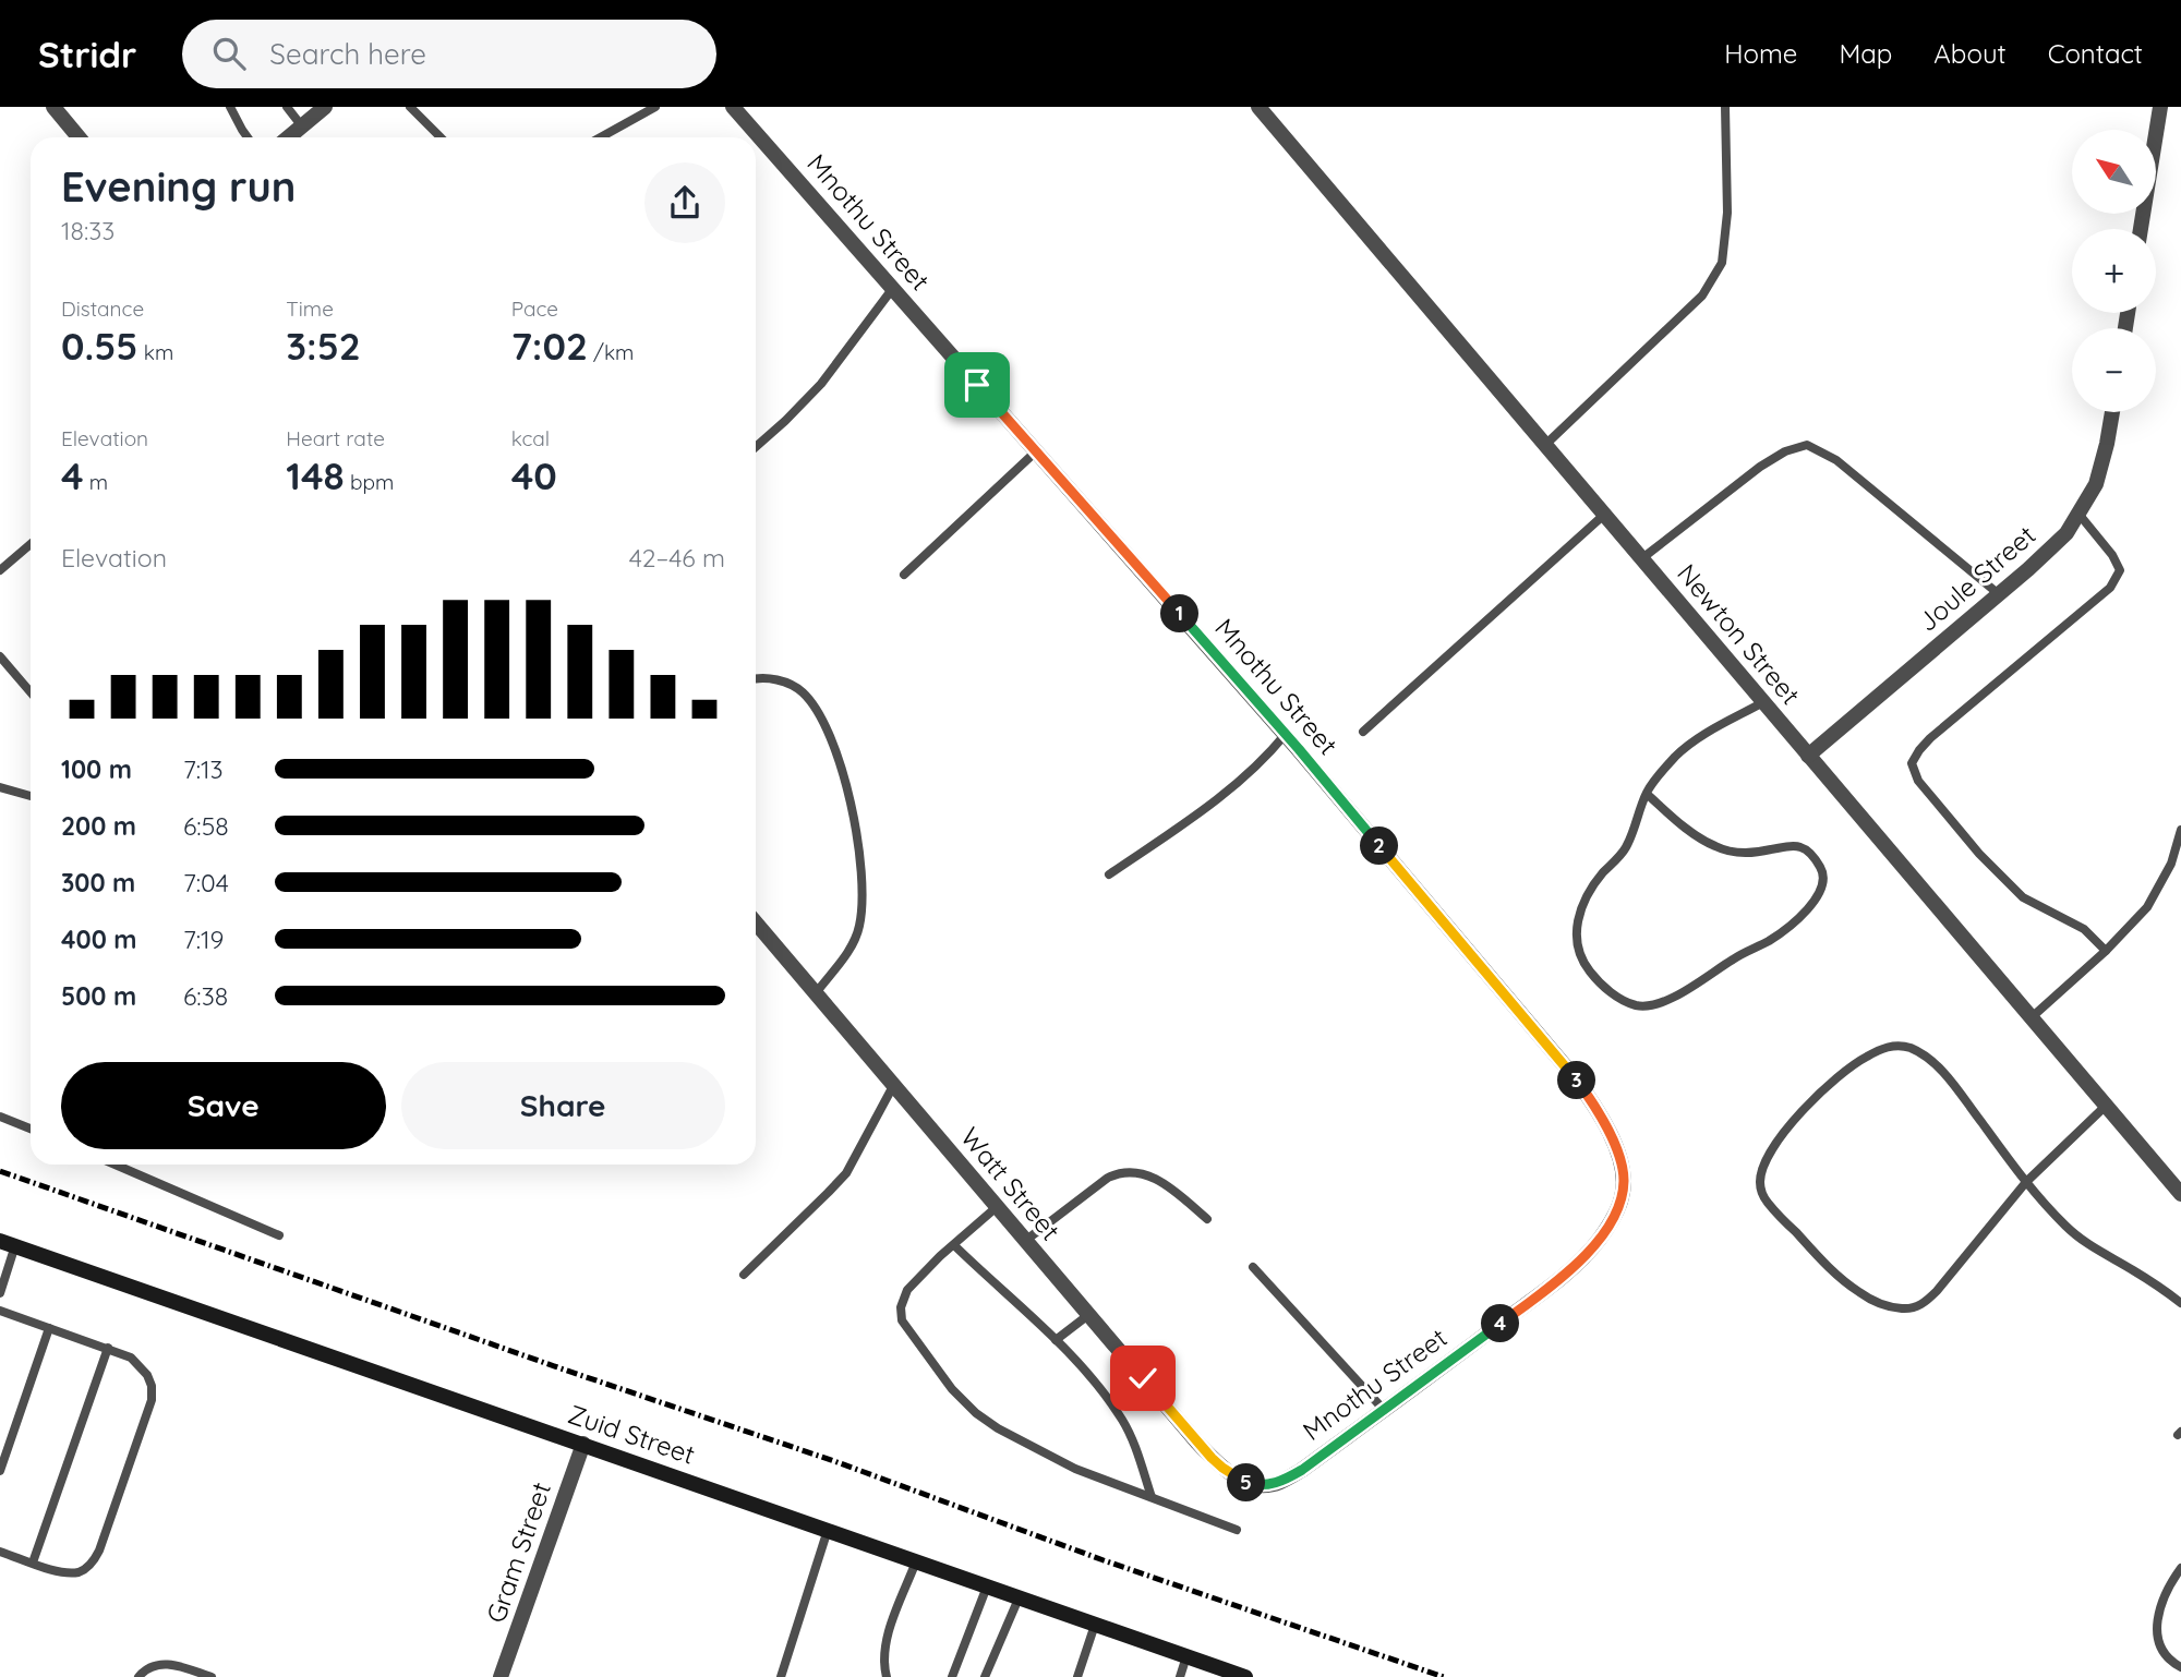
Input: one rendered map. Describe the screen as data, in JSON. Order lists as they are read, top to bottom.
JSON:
{
  "streets": {
    "street": [
      "Mnothu Street",
      "Joule Street",
      "Newton Street",
      "Watt Street",
      "Zuid Street",
      "Gram Street"
    ]
  },
  "crossings": [
    ["Mnothu Street", "Watt Street"],
    ["Joule Street", "Newton Street"],
    ["Zuid Street", "Gram Street"]
  ],
  "north": "top left",
  "page": {
    "header": "Stridr",
    "search": "Search here",
    "nav": [
      "Home",
      "Map",
      "About",
      "Contact"
    ],
    "map_buttons": ["+", "−"],
    "heading": ["Evening run", "18:33"],
    "stats": [
      ["Distance", "0.55 km"],
      ["Time", "3:52"],
      ["Pace", "7:02 /km"],
      ["Elevation", "4 m"],
      ["Heart rate", "148 bpm"],
      ["kcal", "40"]
    ],
    "chart": ["Elevation", "42–46 m"],
    "pins": [
      "1",
      "2",
      "3",
      "4",
      "5"
    ],
    "list": [
      {
        "name": "100 m",
        "note": "7:13"
      },
      {
        "name": "200 m",
        "note": "6:58"
      },
      {
        "name": "300 m",
        "note": "7:04"
      },
      {
        "name": "400 m",
        "note": "7:19"
      },
      {
        "name": "500 m",
        "note": "6:38"
      }
    ],
    "buttons": ["Save", "Share"]
  }
}
